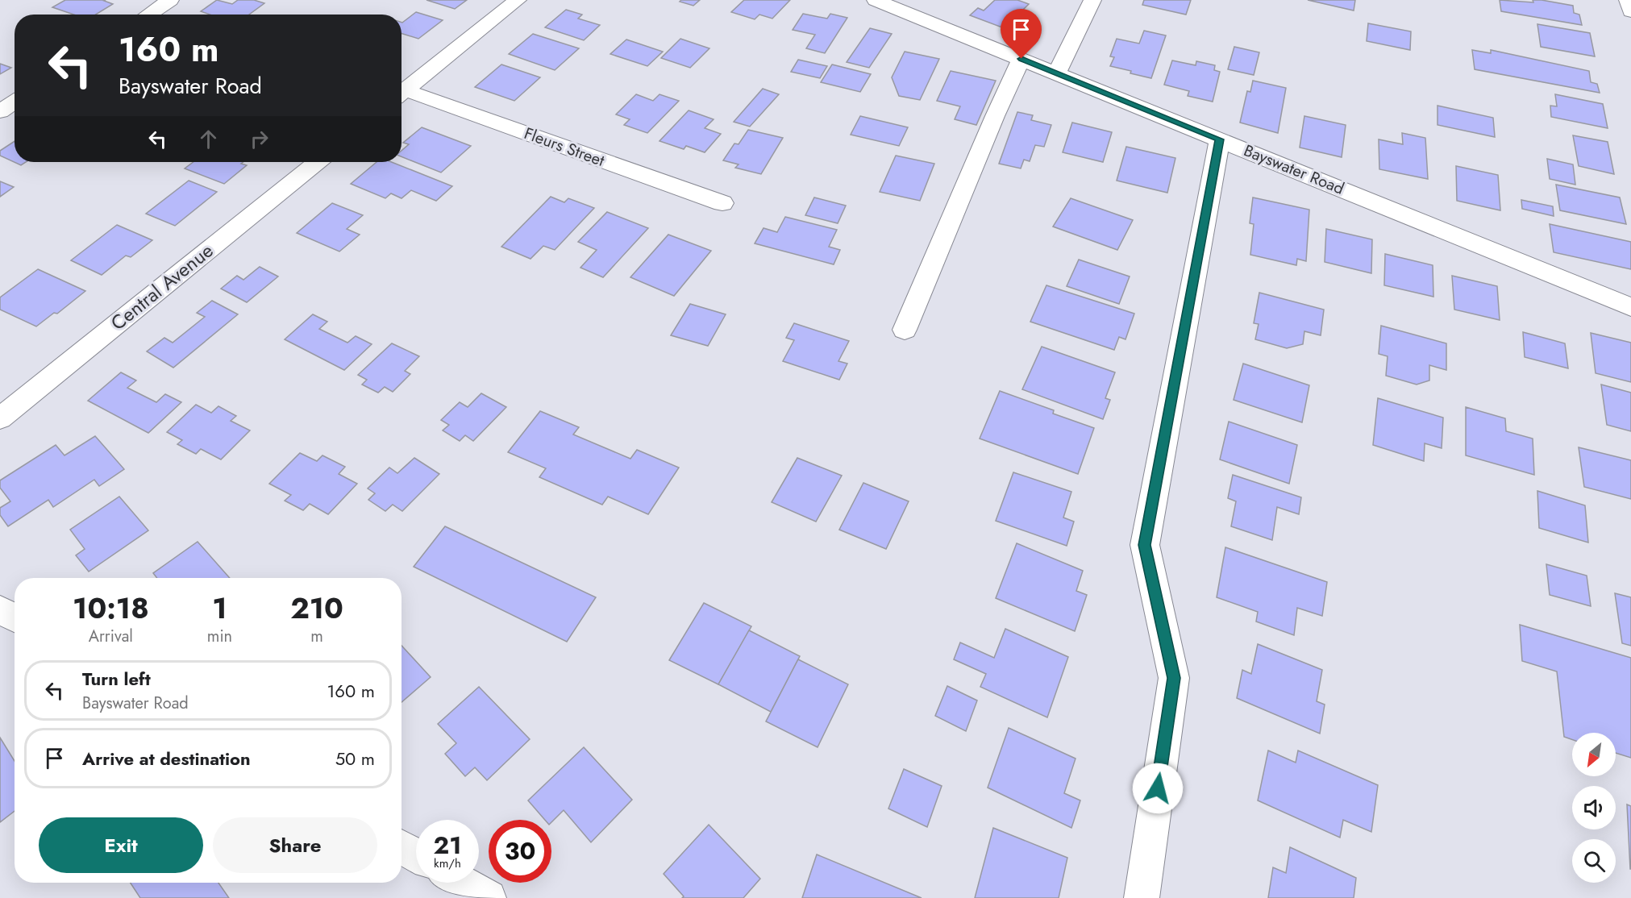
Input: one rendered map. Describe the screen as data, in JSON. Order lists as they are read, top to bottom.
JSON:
{
  "streets": {
    "street": ["Fleurs Street", "Bayswater Road", "Central Avenue"]
  },
  "north": "bottom left",
  "page": {
    "turn": ["160 m", "Bayswater Road"],
    "eta": [
      "10:18",
      "Arrival",
      "1",
      "min",
      "210",
      "m"
    ],
    "list": [
      {
        "name": "Turn left",
        "note": "Bayswater Road",
        "value": "160 m"
      },
      {
        "name": "Arrive at destination",
        "value": "50 m"
      }
    ],
    "buttons": ["Exit", "Share"],
    "speed": "21 km/h",
    "limit": "30"
  }
}
